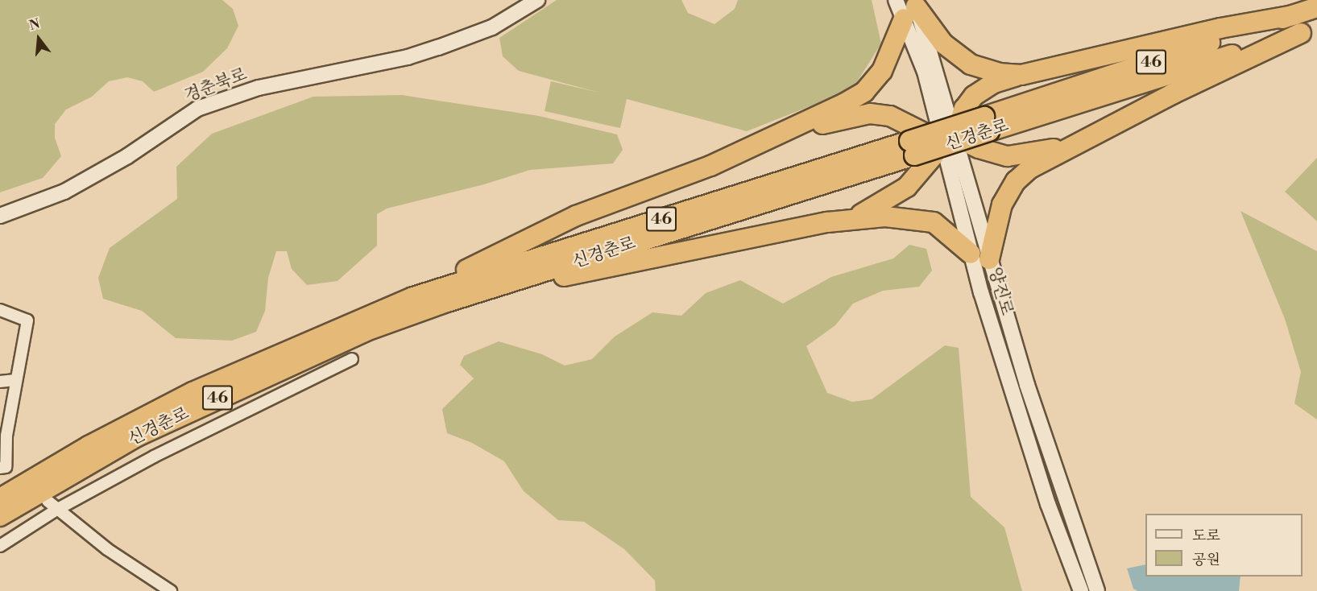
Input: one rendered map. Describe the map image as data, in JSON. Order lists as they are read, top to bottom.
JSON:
{
  "streets": {
    "highway": ["46", "신경춘로"],
    "main road": ["경춘북로", "양진로"]
  },
  "legend": ["도로", "공원"],
  "north": "top"
}
